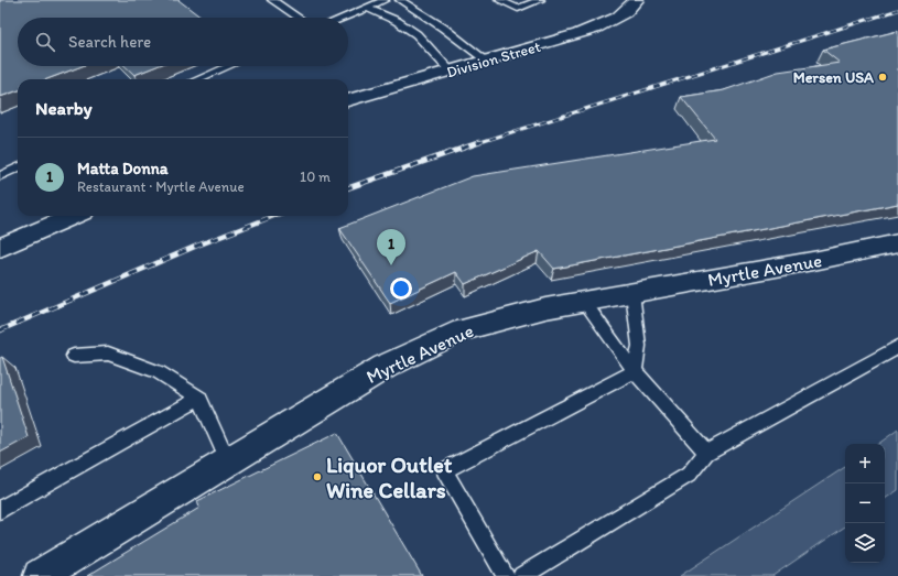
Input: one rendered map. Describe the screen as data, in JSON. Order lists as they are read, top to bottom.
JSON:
{
  "streets": {
    "main road": ["Division Street", "Myrtle Avenue"]
  },
  "places": ["Mersen USA", "Liquor Outlet Wine Cellars"],
  "page": {
    "search": "Search here",
    "heading": "Nearby",
    "list": [
      {
        "mark": "1",
        "name": "Matta Donna",
        "note": "Restaurant · Myrtle Avenue",
        "value": "10 m"
      }
    ],
    "pins": "1",
    "map_buttons": ["+", "−"]
  }
}
